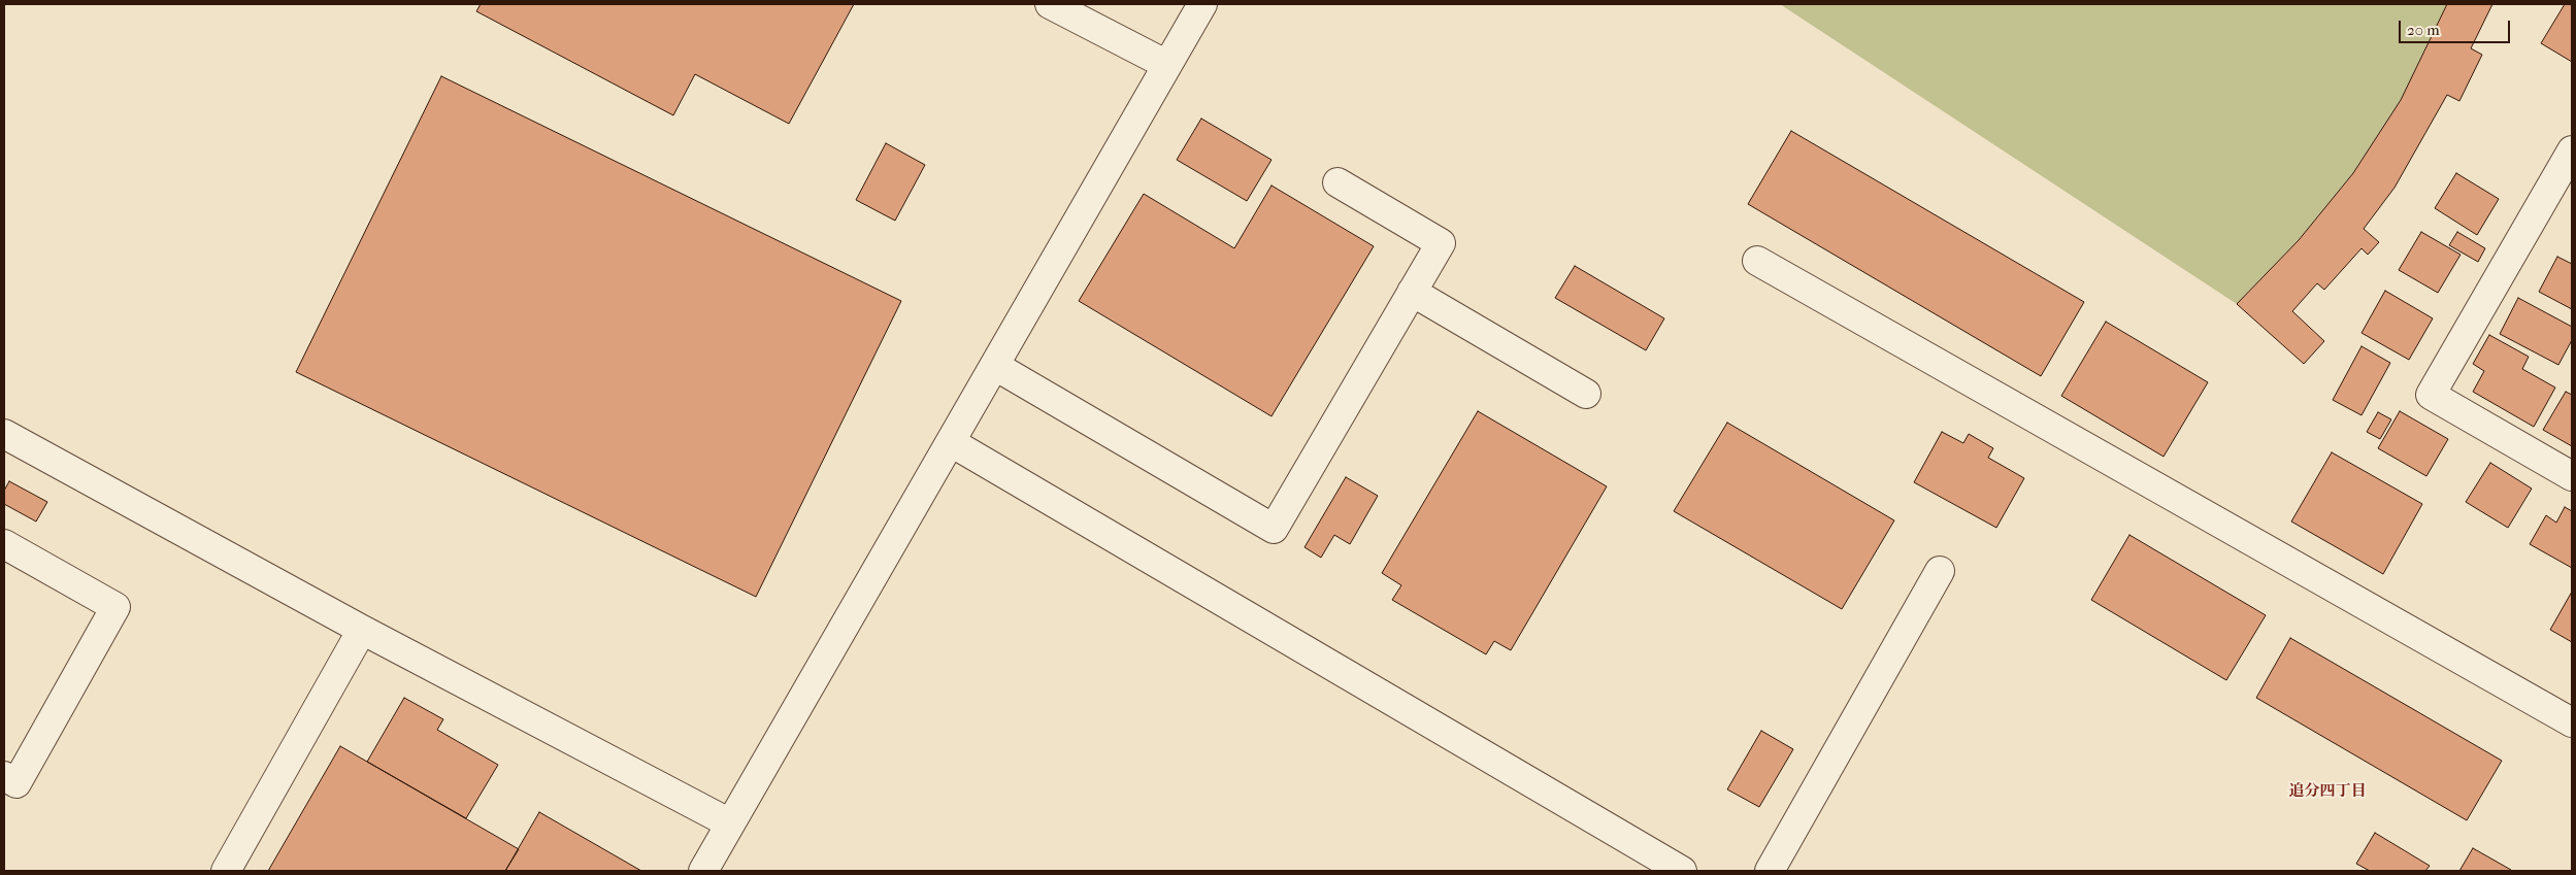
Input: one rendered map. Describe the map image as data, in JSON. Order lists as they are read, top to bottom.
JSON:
{
  "districts": ["追分四丁目"],
  "scale_bar": "20 m"
}
